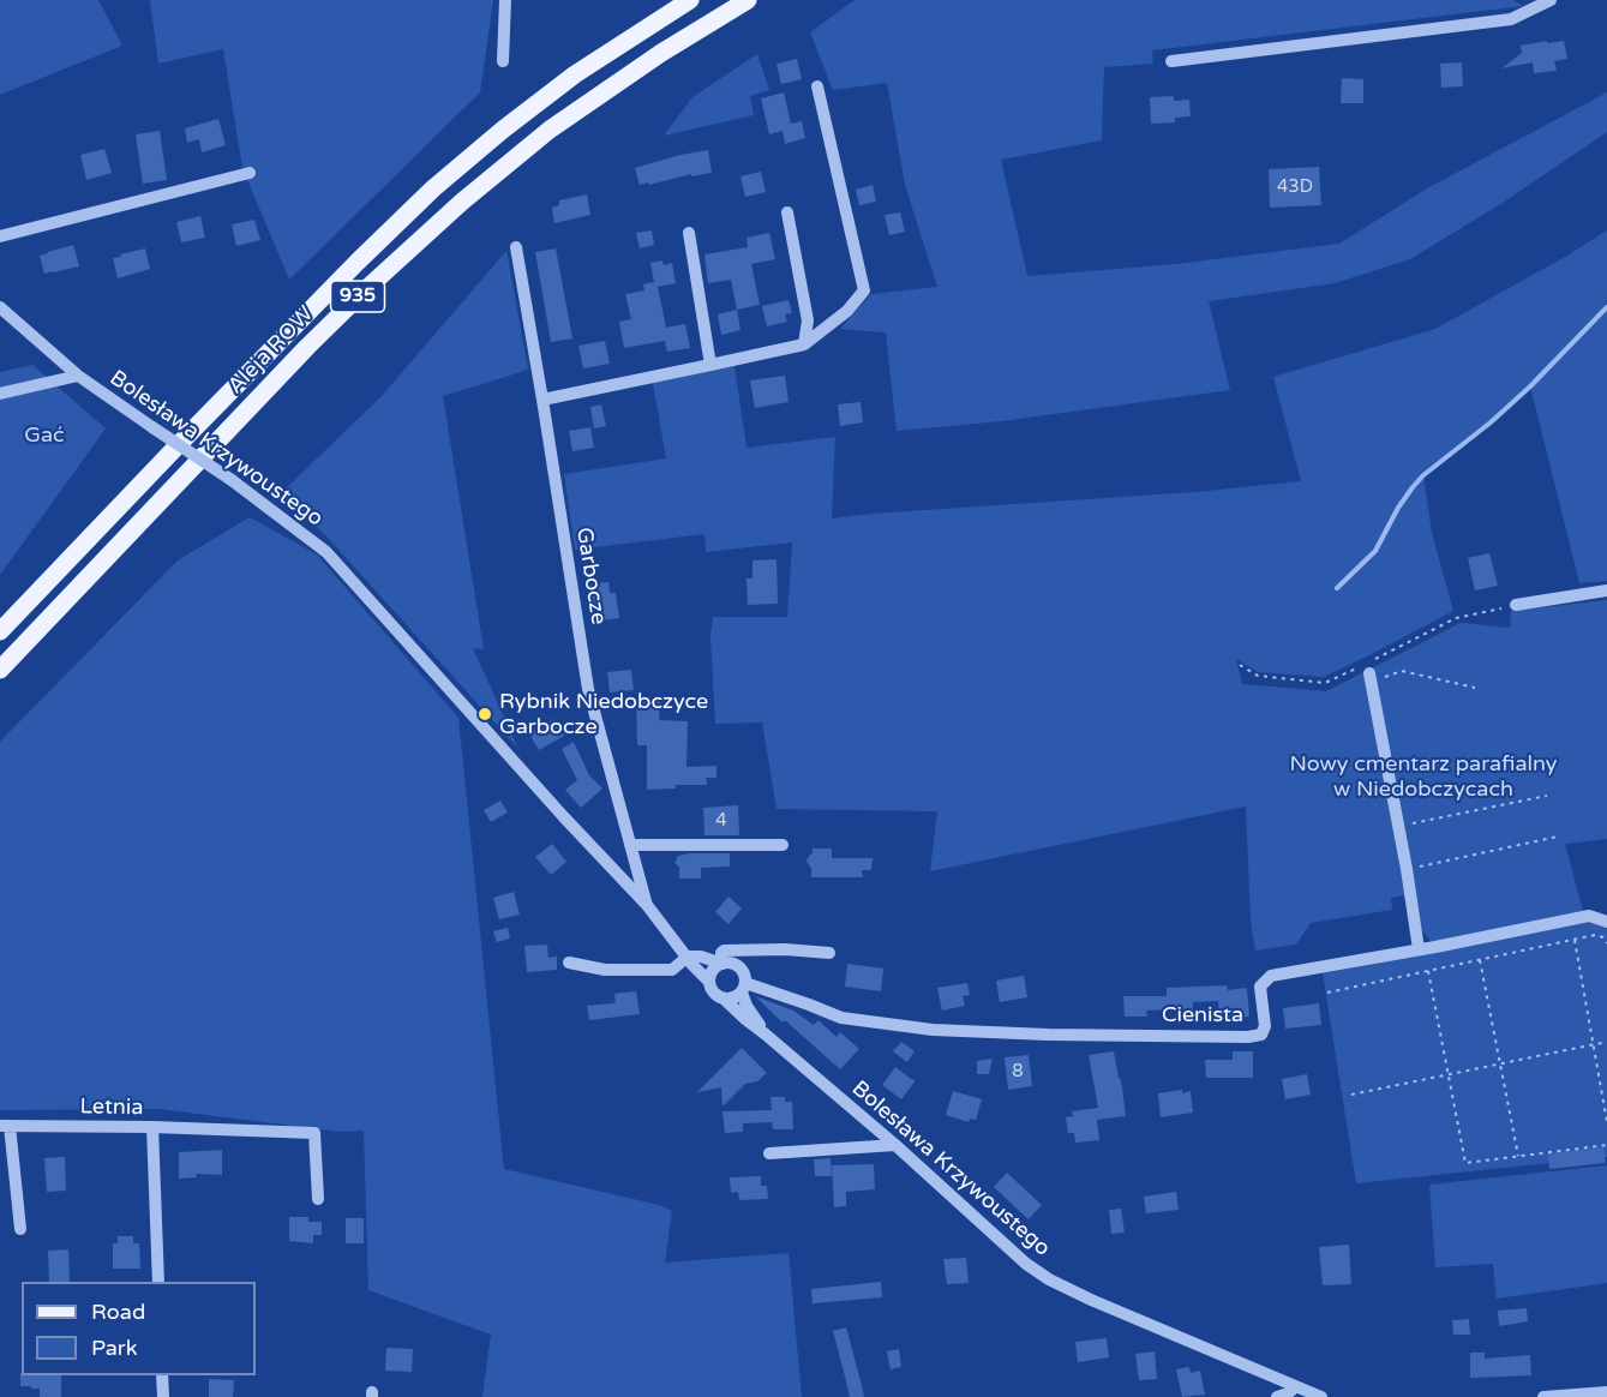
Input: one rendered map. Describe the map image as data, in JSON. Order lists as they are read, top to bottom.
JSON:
{
  "streets": {
    "main road": ["935", "Aleja ROW"],
    "street": [
      "Bolesława Krzywoustego",
      "Garbocze",
      "Cienista",
      "Letnia"
    ]
  },
  "crossings": [
    ["Bolesława Krzywoustego", "Garbocze"],
    ["Bolesława Krzywoustego", "Cienista"]
  ],
  "parks": ["Gać", "Nowy cmentarz parafialny w Niedobczycach"],
  "places": ["Rybnik Niedobczyce Garbocze"],
  "house_numbers": ["43D", "4", "8"],
  "legend": ["Road", "Park"]
}
